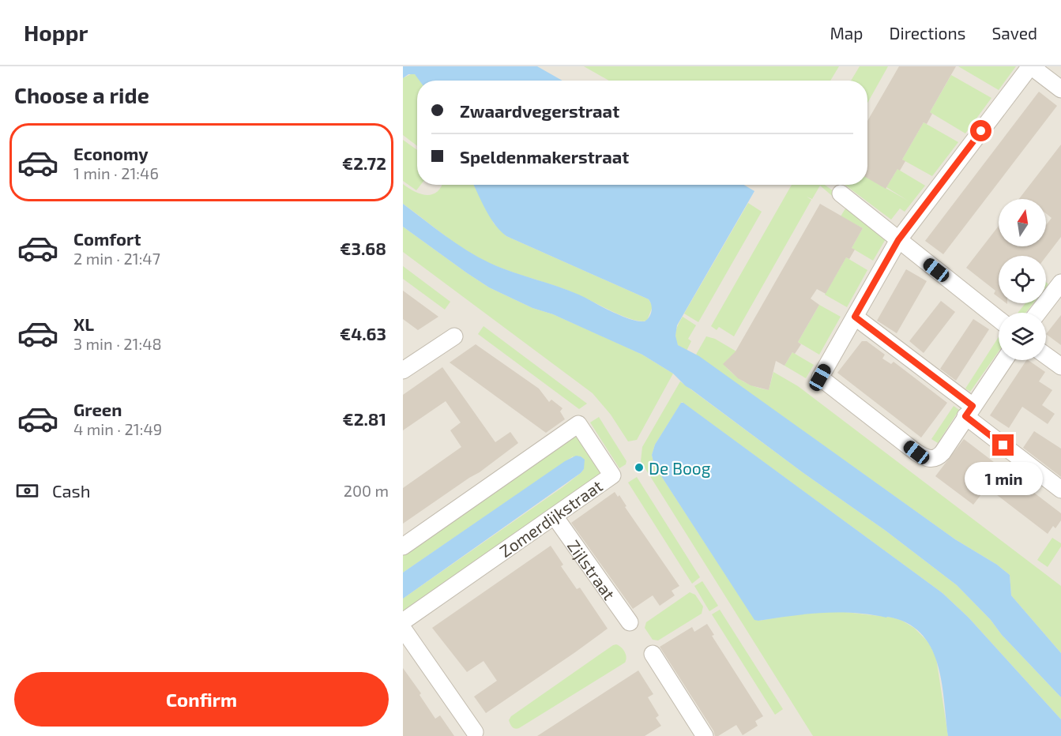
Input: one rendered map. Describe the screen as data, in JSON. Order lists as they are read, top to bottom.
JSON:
{
  "streets": {
    "street": ["Zomerdijkstraat", "Zijlstraat"]
  },
  "crossings": [
    ["Zomerdijkstraat", "Zijlstraat"]
  ],
  "places": ["De Boog"],
  "north": "top",
  "page": {
    "header": "Hoppr",
    "nav": ["Map", "Directions", "Saved"],
    "heading": "Choose a ride",
    "banner": ["Zwaardvegerstraat", "Speldenmakerstraat"],
    "list": [
      {
        "name": "Economy",
        "note": "1 min · 21:46",
        "value": "€2.72"
      },
      {
        "name": "Comfort",
        "note": "2 min · 21:47",
        "value": "€3.68"
      },
      {
        "name": "XL",
        "note": "3 min · 21:48",
        "value": "€4.63"
      },
      {
        "name": "Green",
        "note": "4 min · 21:49",
        "value": "€2.81"
      }
    ],
    "bubble": "1 min",
    "pay": ["Cash", "200 m"],
    "buttons": "Confirm"
  }
}
